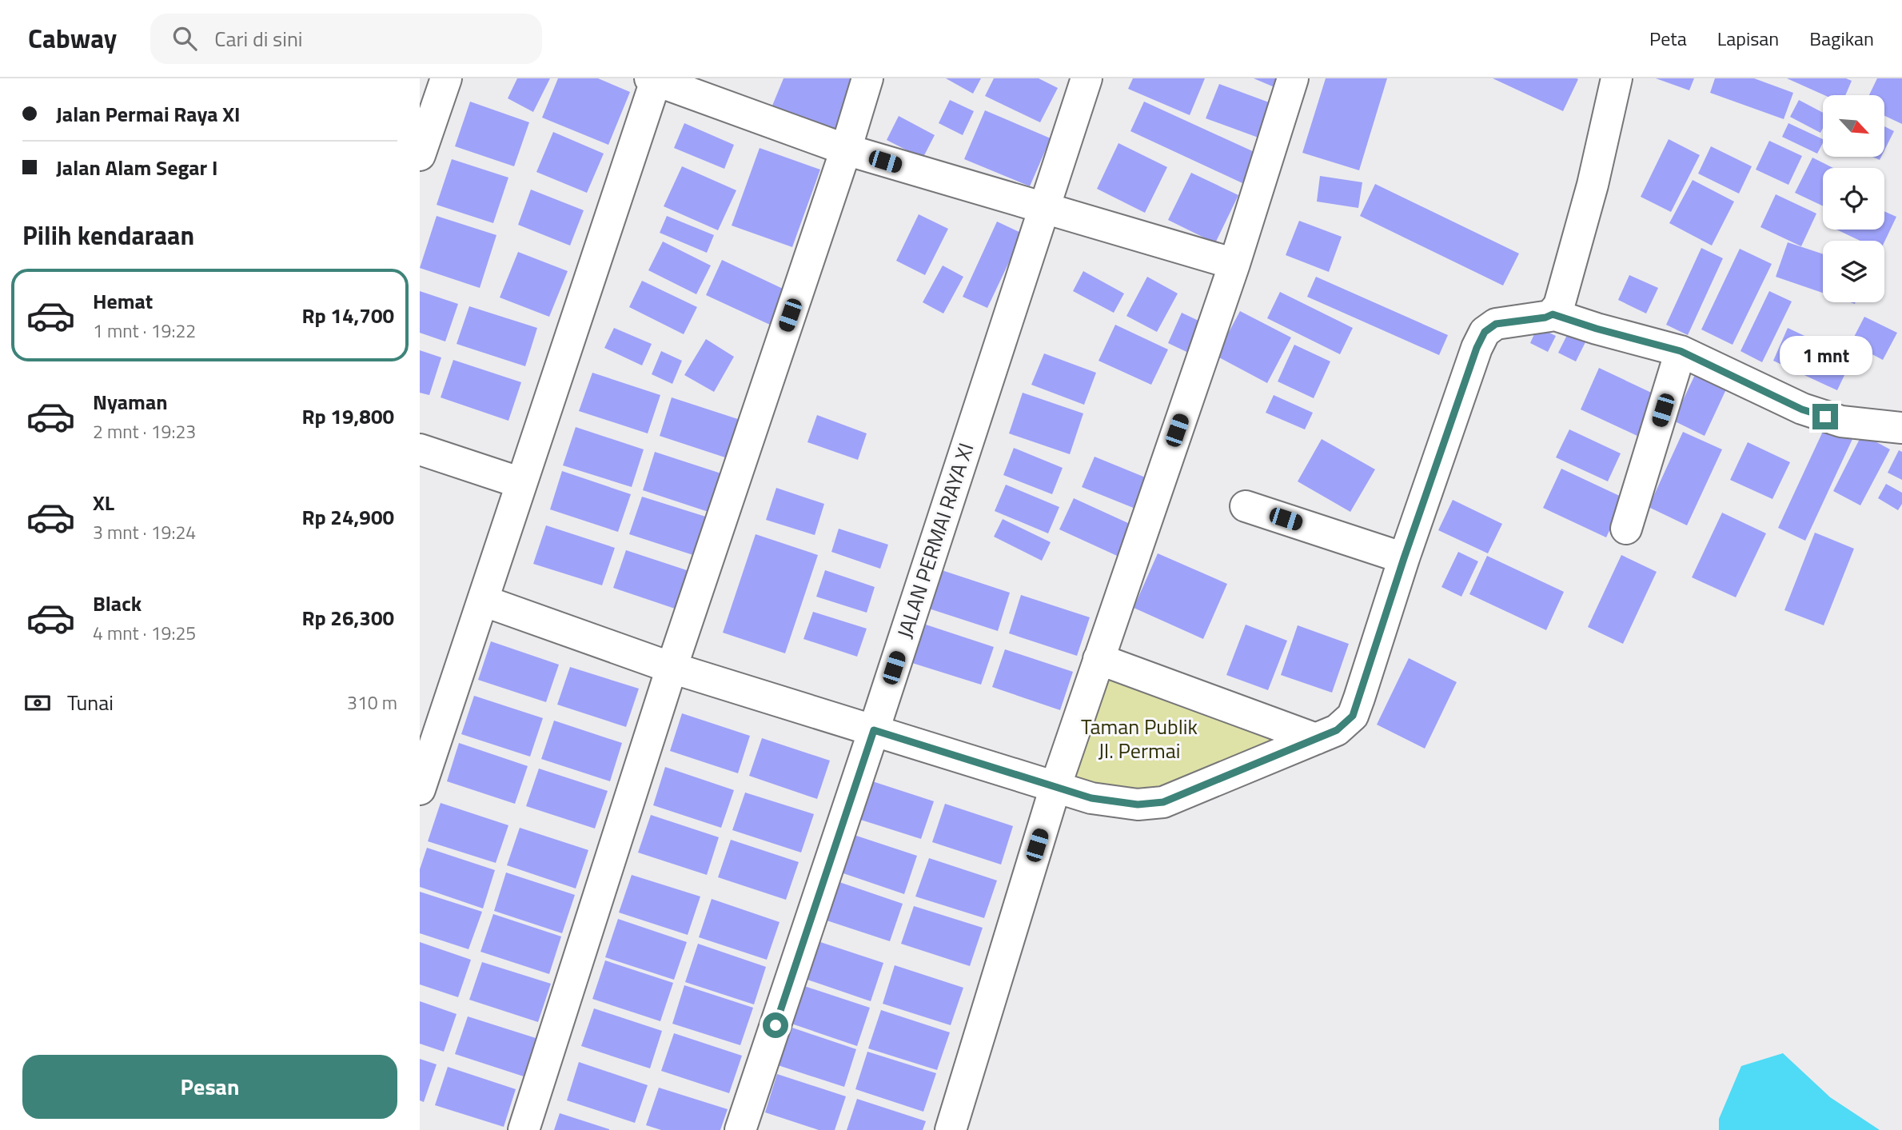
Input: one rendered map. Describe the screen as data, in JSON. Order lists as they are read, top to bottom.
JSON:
{
  "streets": {
    "street": ["JALAN PERMAI RAYA XI"]
  },
  "parks": ["Taman Publik Jl. Permai"],
  "north": "bottom right",
  "page": {
    "header": "Cabway",
    "search": "Cari di sini",
    "nav": ["Peta", "Lapisan", "Bagikan"],
    "banner": ["Jalan Permai Raya XI", "Jalan Alam Segar I"],
    "heading": "Pilih kendaraan",
    "list": [
      {
        "name": "Hemat",
        "note": "1 mnt · 19:22",
        "value": "Rp 14,700"
      },
      {
        "name": "Nyaman",
        "note": "2 mnt · 19:23",
        "value": "Rp 19,800"
      },
      {
        "name": "XL",
        "note": "3 mnt · 19:24",
        "value": "Rp 24,900"
      },
      {
        "name": "Black",
        "note": "4 mnt · 19:25",
        "value": "Rp 26,300"
      }
    ],
    "bubble": "1 mnt",
    "pay": ["Tunai", "310 m"],
    "buttons": "Pesan"
  }
}
